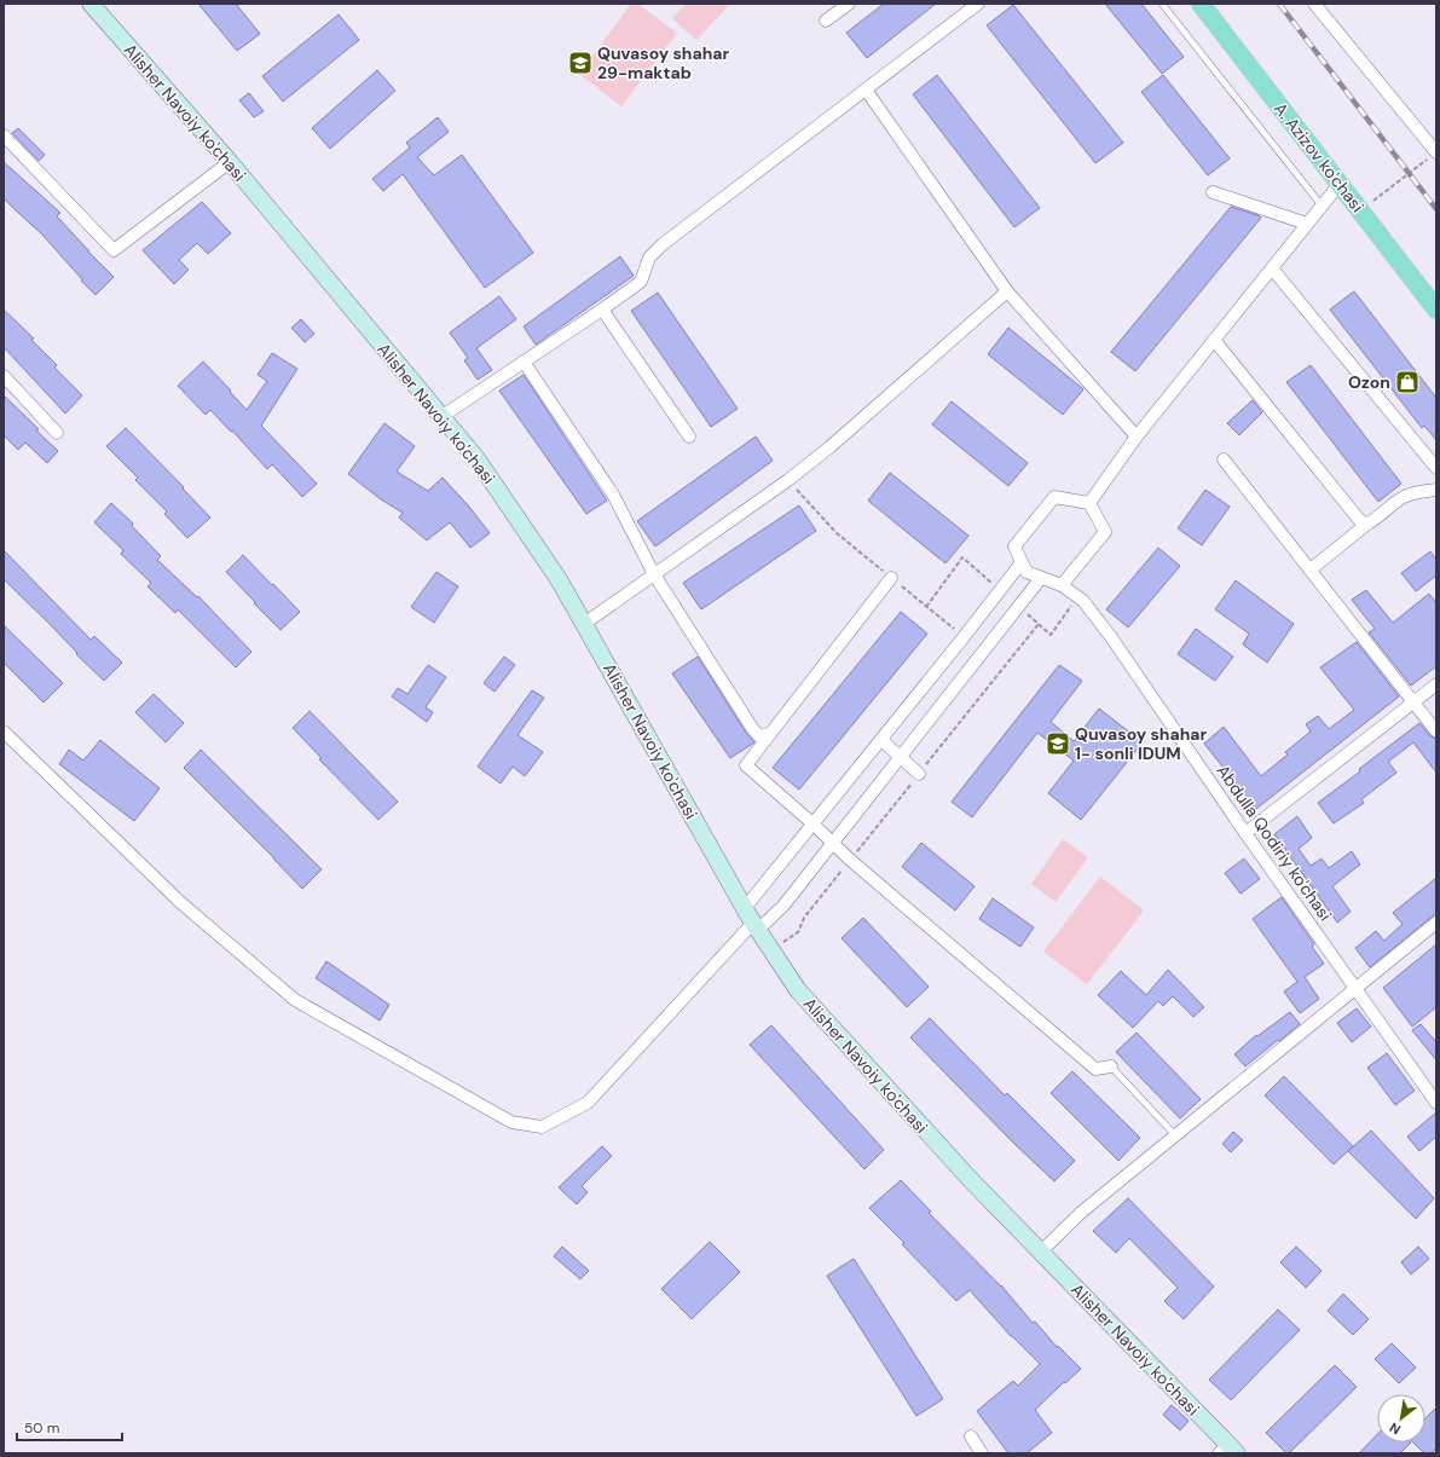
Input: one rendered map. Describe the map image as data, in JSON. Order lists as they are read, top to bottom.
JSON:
{
  "streets": {
    "main road": ["A. Azizov ko'chasi"],
    "street": ["Alisher Navoiy ko'chasi", "Abdulla Qodiriy ko'chasi"]
  },
  "places": {
    "school or university": ["Quvasoy shahar 29-maktab", "Quvasoy shahar 1- sonli IDUM"],
    "shop": ["Ozon"]
  },
  "scale_bar": "50 m",
  "north": "bottom left"
}
